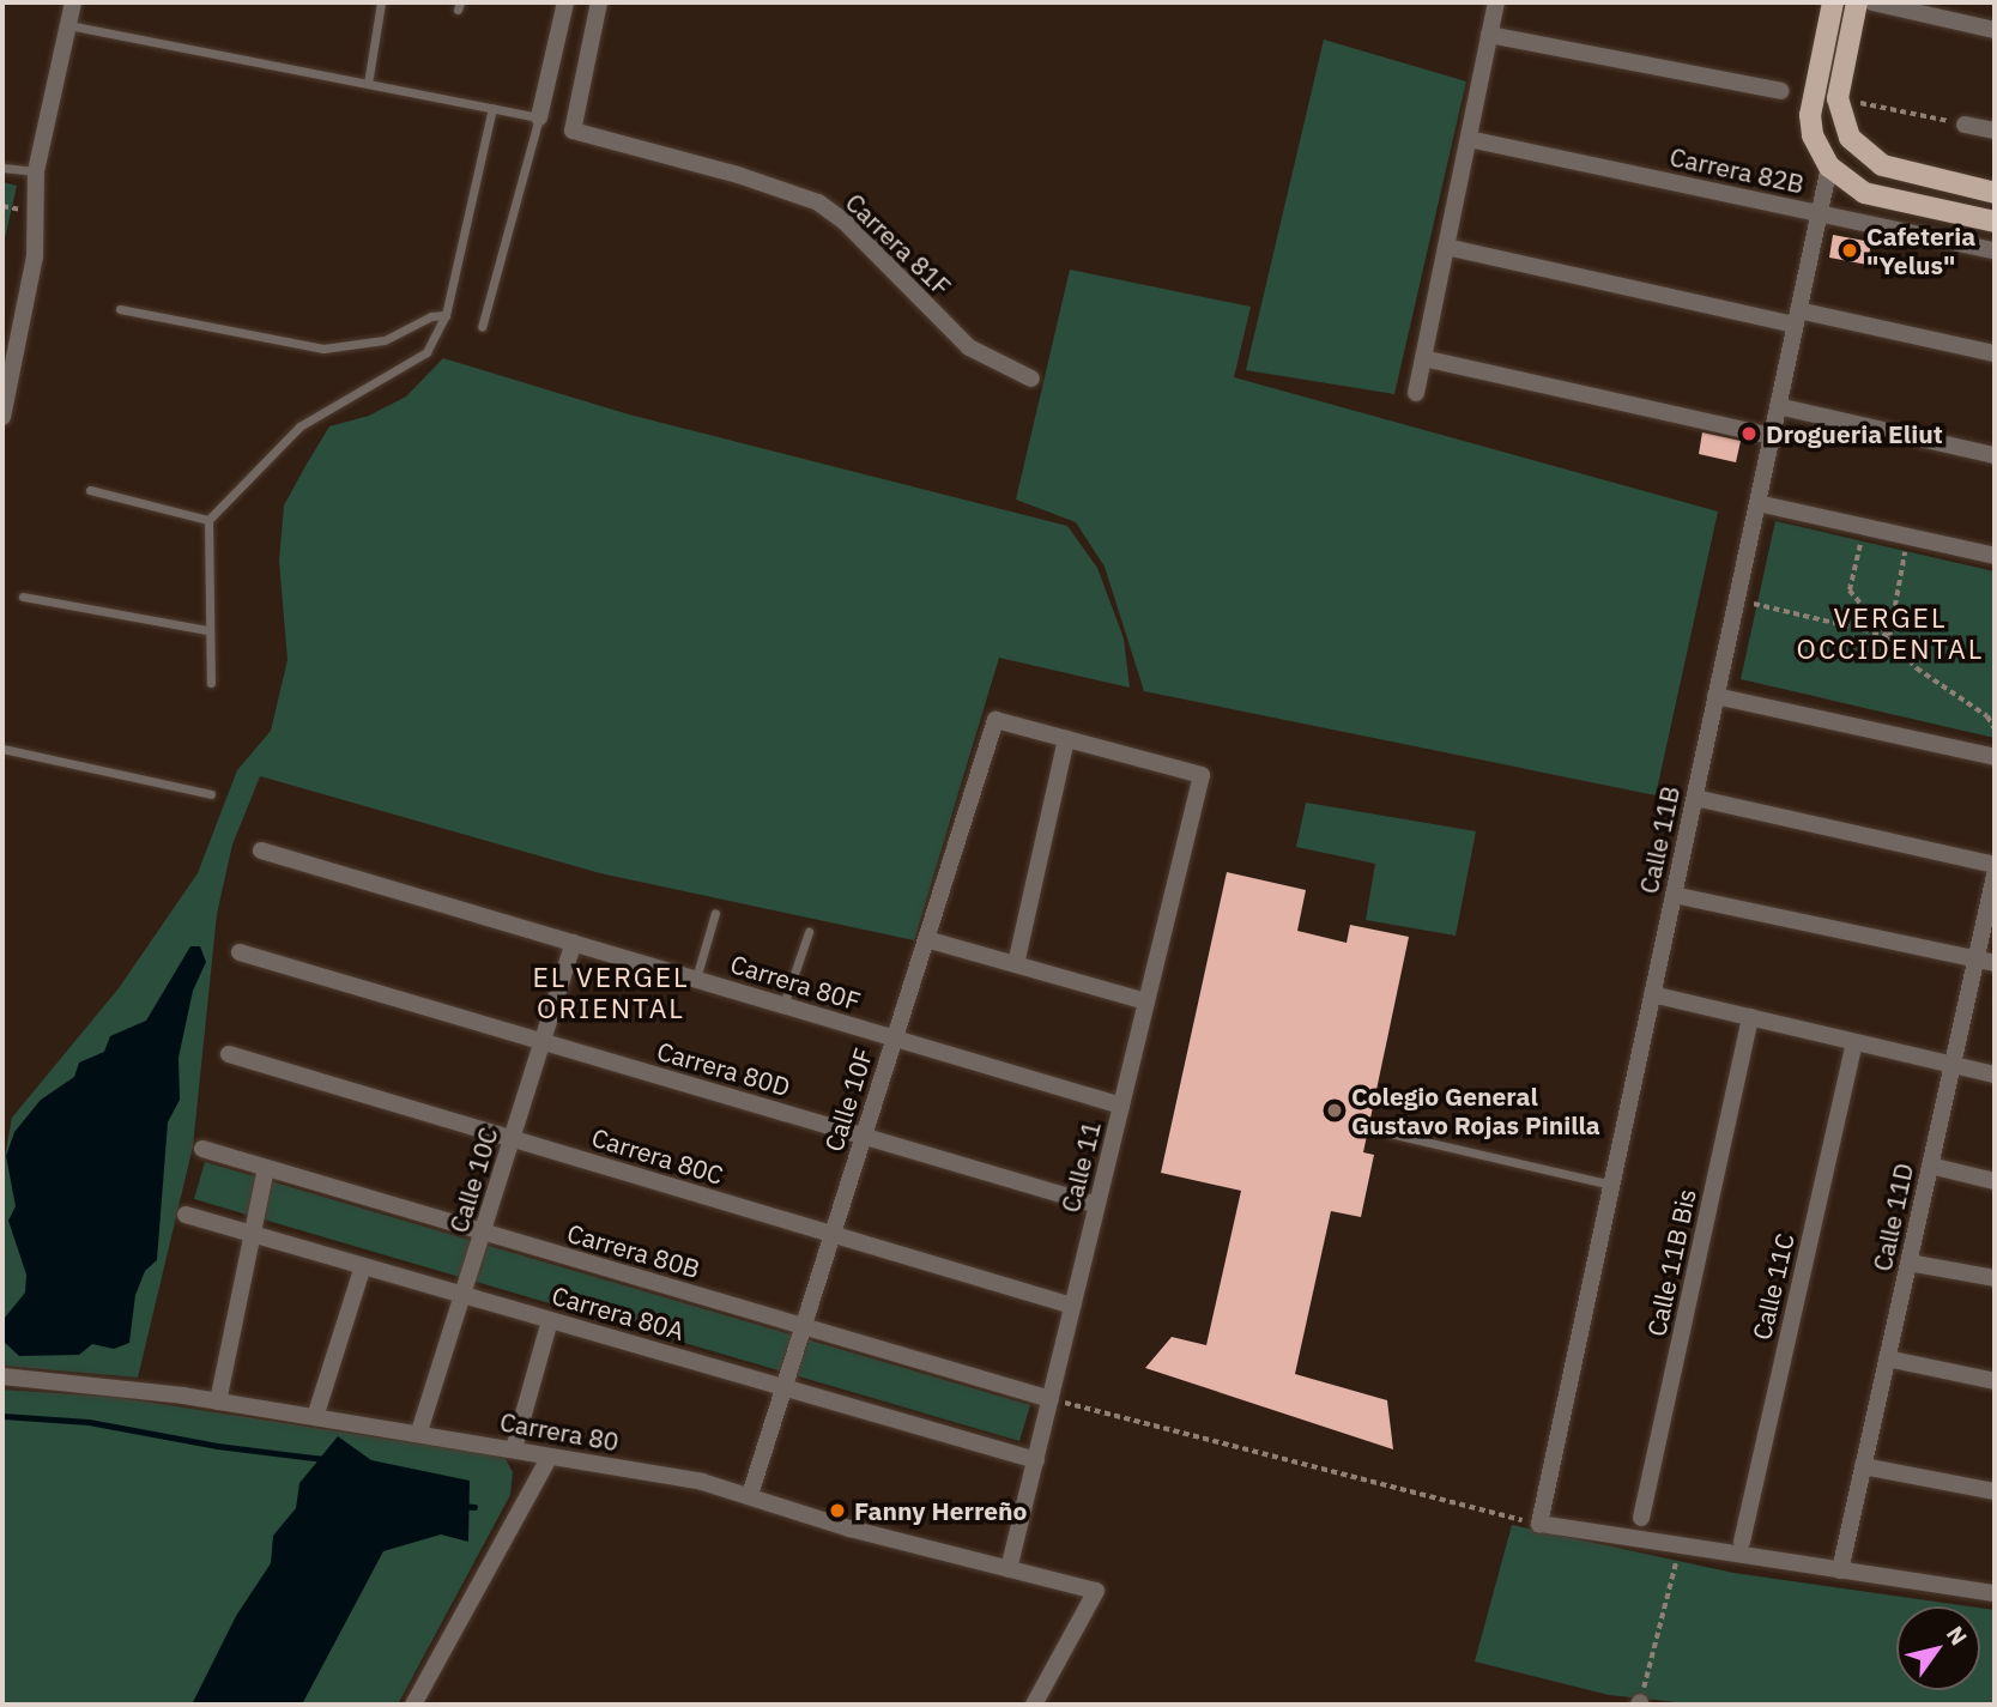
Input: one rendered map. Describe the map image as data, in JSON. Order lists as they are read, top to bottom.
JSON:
{
  "streets": {
    "street": [
      "Carrera 82B",
      "Carrera 81F",
      "Calle 11B",
      "Carrera 80F",
      "Carrera 80D",
      "Calle 10F",
      "Carrera 80C",
      "Calle 11",
      "Calle 10C",
      "Calle 11D",
      "Carrera 80B",
      "Calle 11B Bis",
      "Calle 11C",
      "Carrera 80A",
      "Carrera 80"
    ]
  },
  "crossings": [
    ["Carrera 82B", "Calle 11B"],
    ["Carrera 80F", "Calle 10F"],
    ["Carrera 80F", "Calle 11"],
    ["Carrera 80F", "Calle 10C"],
    ["Carrera 80D", "Calle 10F"],
    ["Carrera 80D", "Calle 11"],
    ["Carrera 80D", "Calle 10C"],
    ["Calle 10F", "Carrera 80C"],
    ["Calle 10F", "Calle 11"],
    ["Calle 10F", "Carrera 80B"],
    ["Calle 10F", "Carrera 80A"],
    ["Calle 10F", "Carrera 80"],
    ["Carrera 80C", "Calle 11"],
    ["Carrera 80C", "Calle 10C"],
    ["Calle 11", "Carrera 80B"],
    ["Calle 11", "Carrera 80A"],
    ["Calle 11", "Carrera 80"],
    ["Calle 10C", "Carrera 80B"],
    ["Calle 10C", "Carrera 80A"],
    ["Calle 10C", "Carrera 80"]
  ],
  "districts": ["VERGEL OCCIDENTAL", "EL VERGEL ORIENTAL"],
  "places": [
    "Cafeteria \"Yelus\"",
    "Drogueria Eliut",
    "Colegio General Gustavo Rojas Pinilla",
    "Fanny Herreño"
  ],
  "north": "top right"
}
